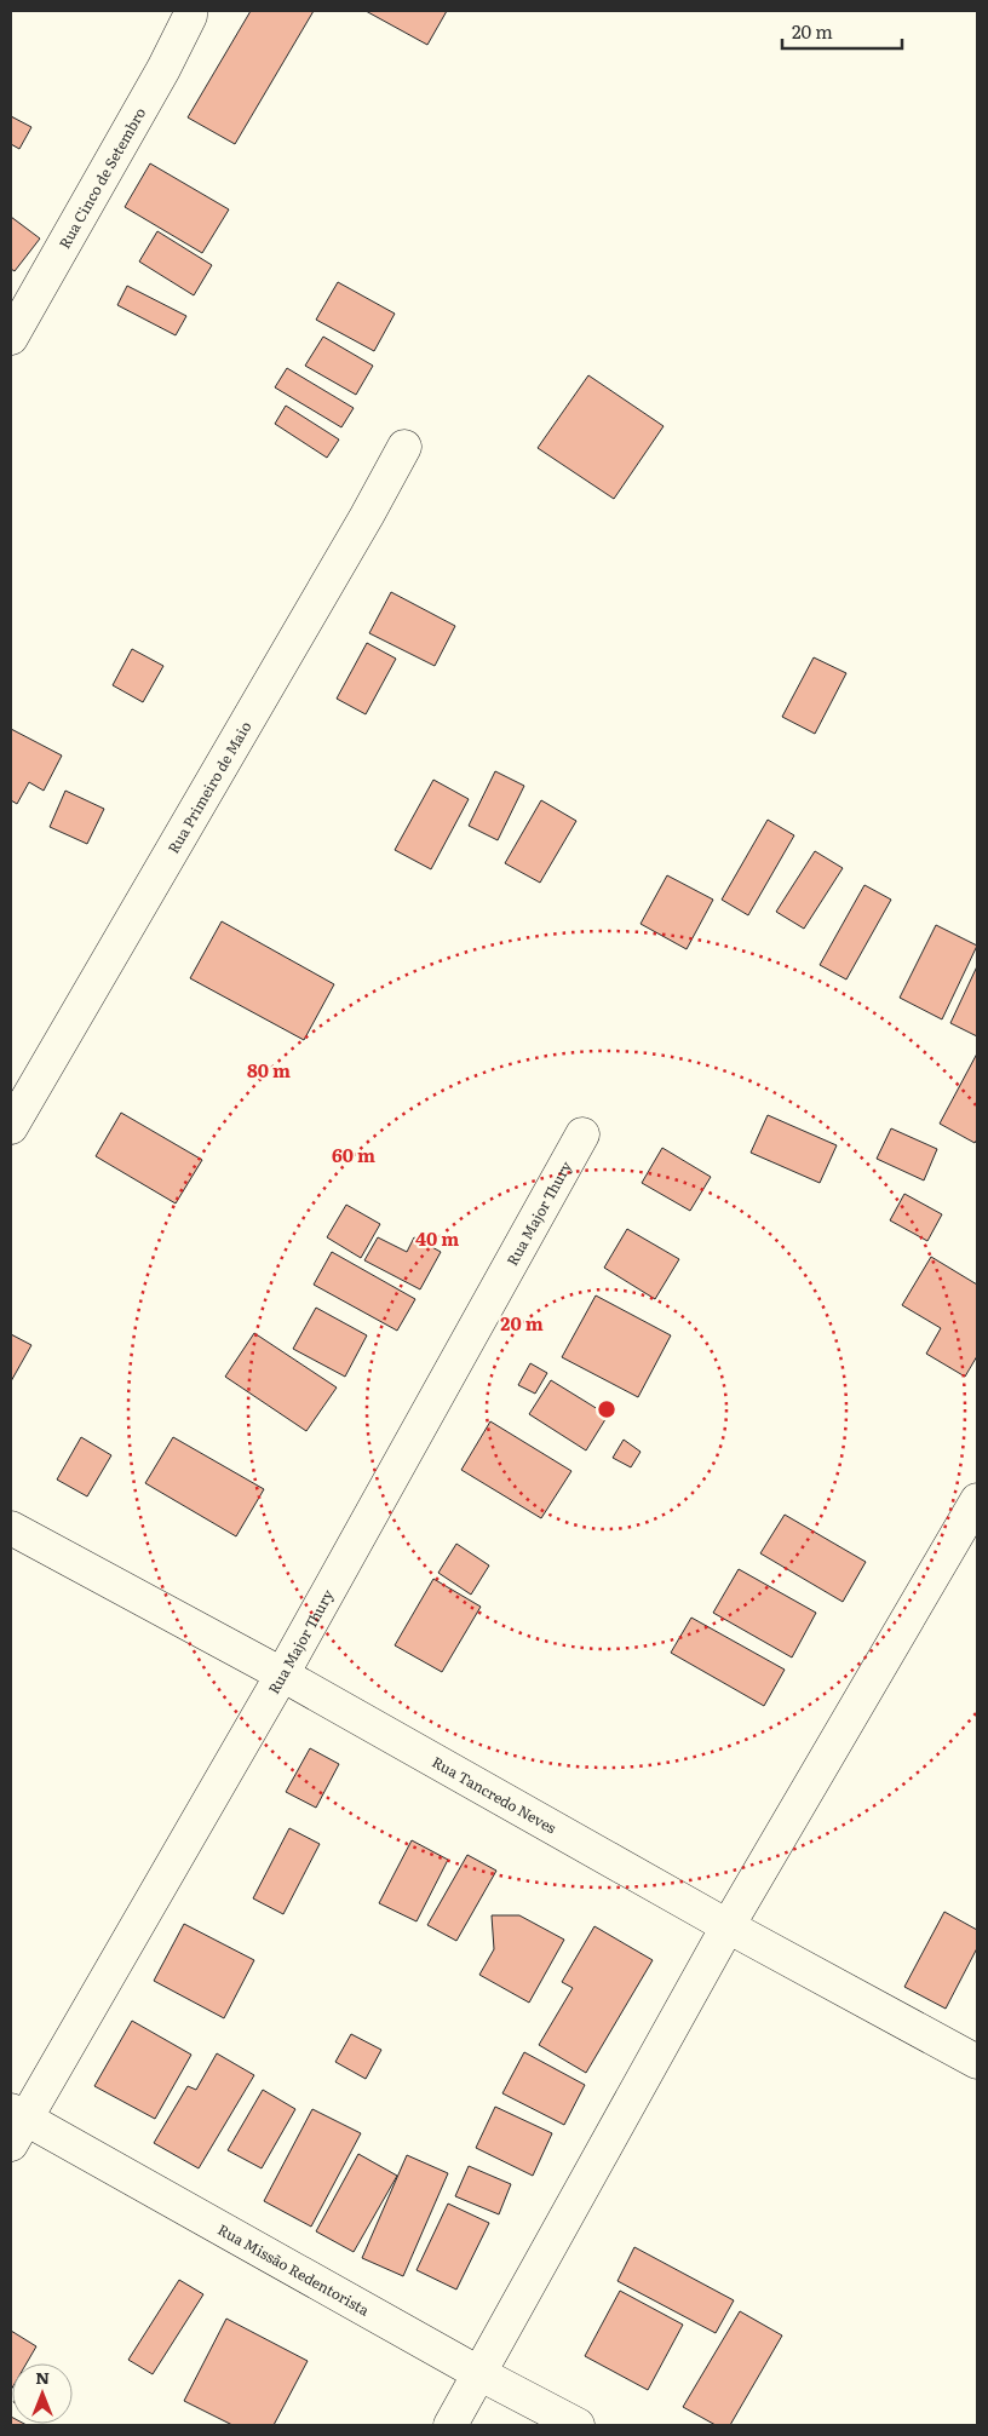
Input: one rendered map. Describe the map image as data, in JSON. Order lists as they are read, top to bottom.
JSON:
{
  "streets": {
    "street": [
      "Rua Cinco de Setembro",
      "Rua Primeiro de Maio",
      "Rua Major Thury",
      "Rua Tancredo Neves",
      "Rua Missão Redentorista"
    ]
  },
  "crossings": [
    ["Rua Major Thury", "Rua Tancredo Neves"],
    ["Rua Major Thury", "Rua Missão Redentorista"]
  ],
  "scale_bar": "20 m",
  "north": "top",
  "rings": [
    "80 m",
    "60 m",
    "40 m",
    "20 m"
  ]
}
